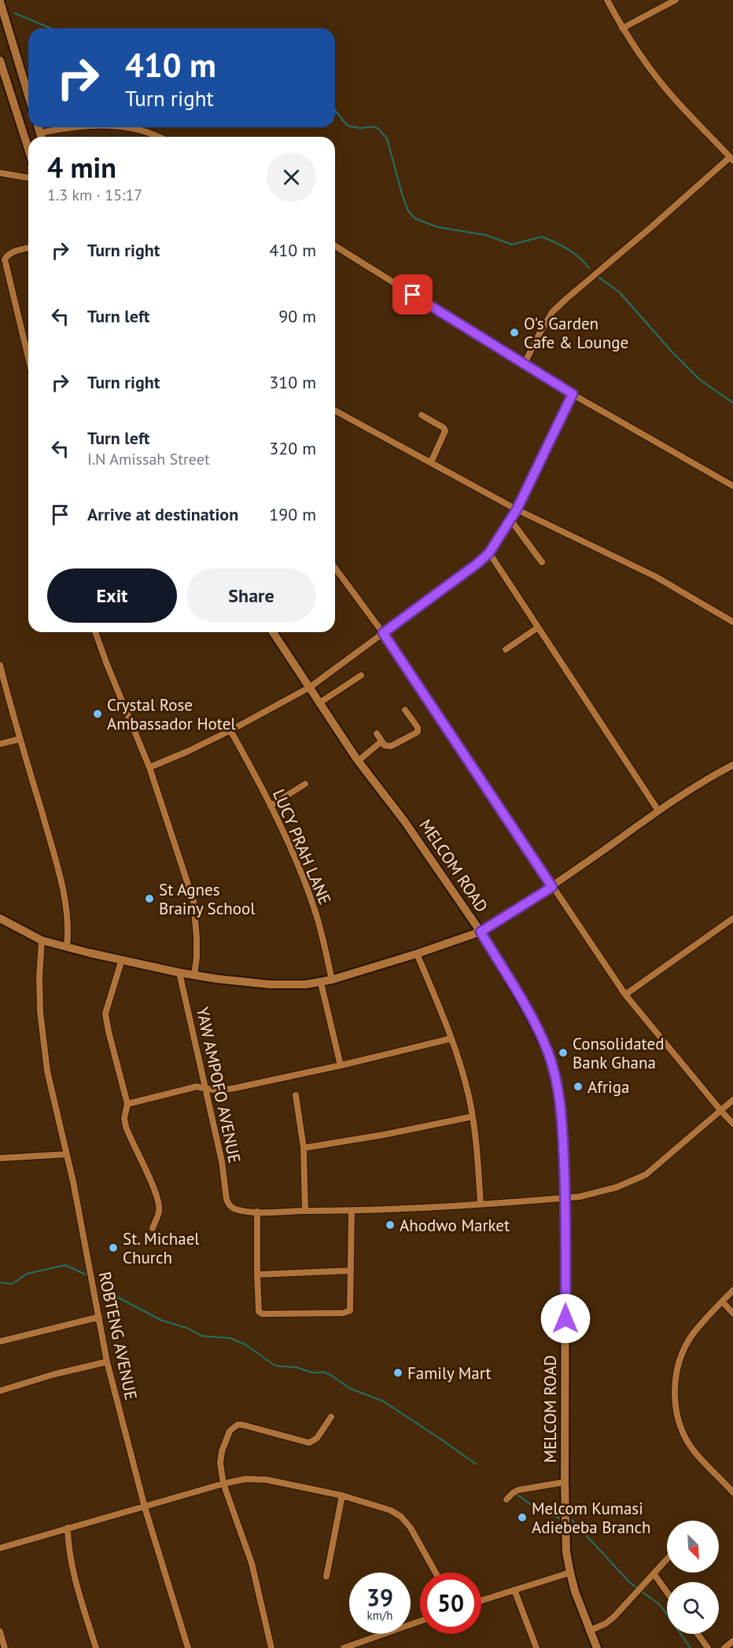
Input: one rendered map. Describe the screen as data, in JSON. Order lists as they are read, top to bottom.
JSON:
{
  "streets": {
    "main road": ["MELCOM ROAD"],
    "street": ["LUCY PRAH LANE", "YAW AMPOFO AVENUE", "ROBTENG AVENUE"]
  },
  "places": [
    "O's Garden Cafe & Lounge",
    "Crystal Rose Ambassador Hotel",
    "St Agnes Brainy School",
    "Consolidated Bank Ghana",
    "Afriga",
    "Ahodwo Market",
    "St. Michael Church",
    "Family Mart",
    "Melcom Kumasi Adiebeba Branch"
  ],
  "north": "bottom right",
  "page": {
    "turn": ["410 m", "Turn right"],
    "heading": ["4 min", "1.3 km · 15:17"],
    "list": [
      {
        "name": "Turn right",
        "value": "410 m"
      },
      {
        "name": "Turn left",
        "value": "90 m"
      },
      {
        "name": "Turn right",
        "value": "310 m"
      },
      {
        "name": "Turn left",
        "note": "I.N Amissah Street",
        "value": "320 m"
      },
      {
        "name": "Arrive at destination",
        "value": "190 m"
      }
    ],
    "buttons": ["Exit", "Share"],
    "speed": "39 km/h",
    "limit": "50"
  }
}
